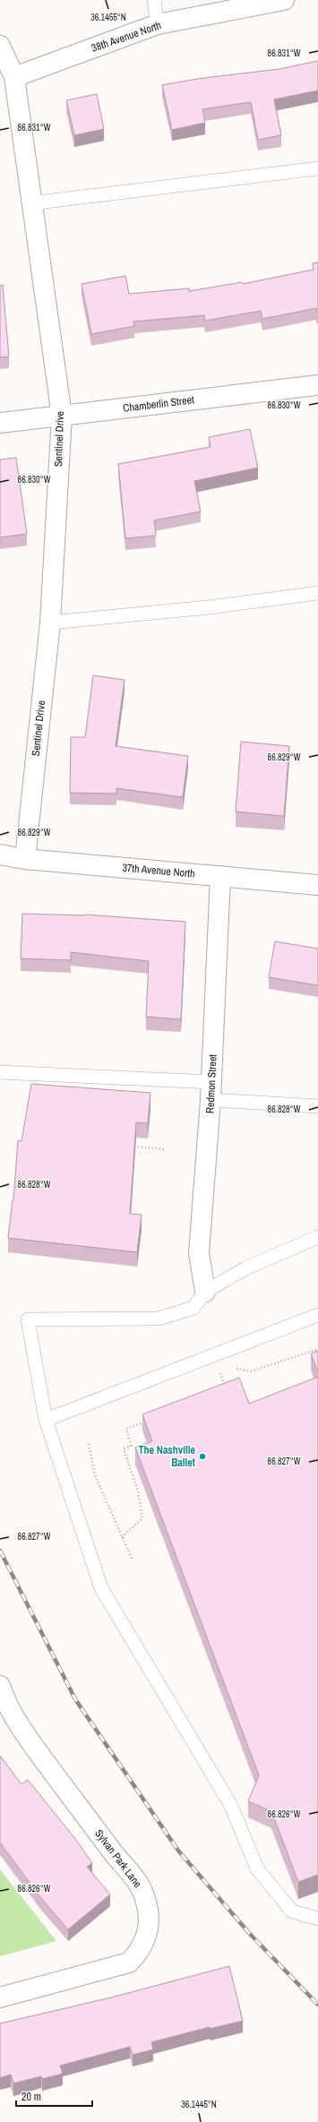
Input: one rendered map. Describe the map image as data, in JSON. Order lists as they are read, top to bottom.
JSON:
{
  "streets": {
    "street": [
      "38th Avenue North",
      "Chamberlin Street",
      "Sentinel Drive",
      "37th Avenue North",
      "Redmon Street",
      "Sylvan Park Lane"
    ]
  },
  "crossings": [
    ["38th Avenue North", "Sentinel Drive"],
    ["Chamberlin Street", "Sentinel Drive"],
    ["Sentinel Drive", "37th Avenue North"],
    ["37th Avenue North", "Redmon Street"]
  ],
  "places": ["The Nashville Ballet"],
  "scale_bar": "20 m",
  "coordinates": [
    "36.1455°N",
    "86.831°W",
    "86.830°W",
    "86.829°W",
    "86.828°W",
    "86.827°W",
    "86.826°W",
    "36.1445°N"
  ]
}
